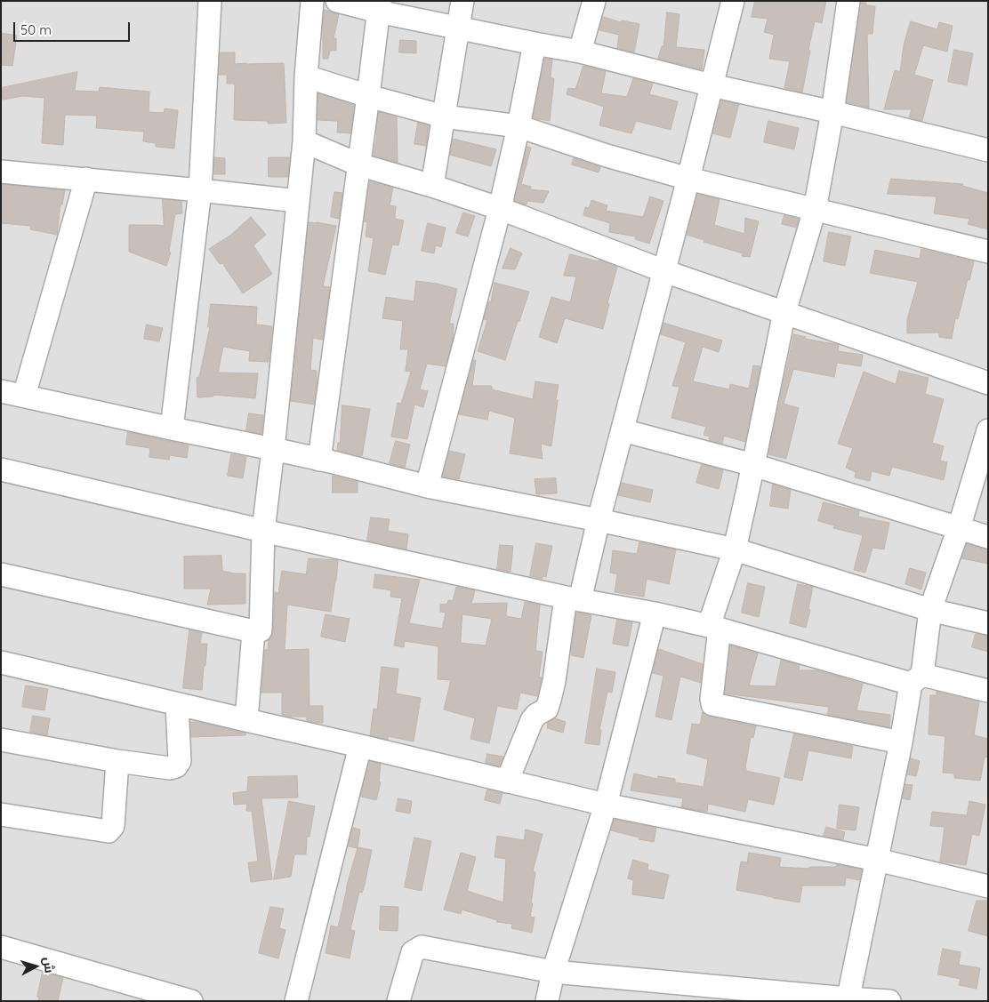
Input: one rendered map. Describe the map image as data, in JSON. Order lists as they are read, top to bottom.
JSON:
{
  "scale_bar": "50 m",
  "north": "right"
}
